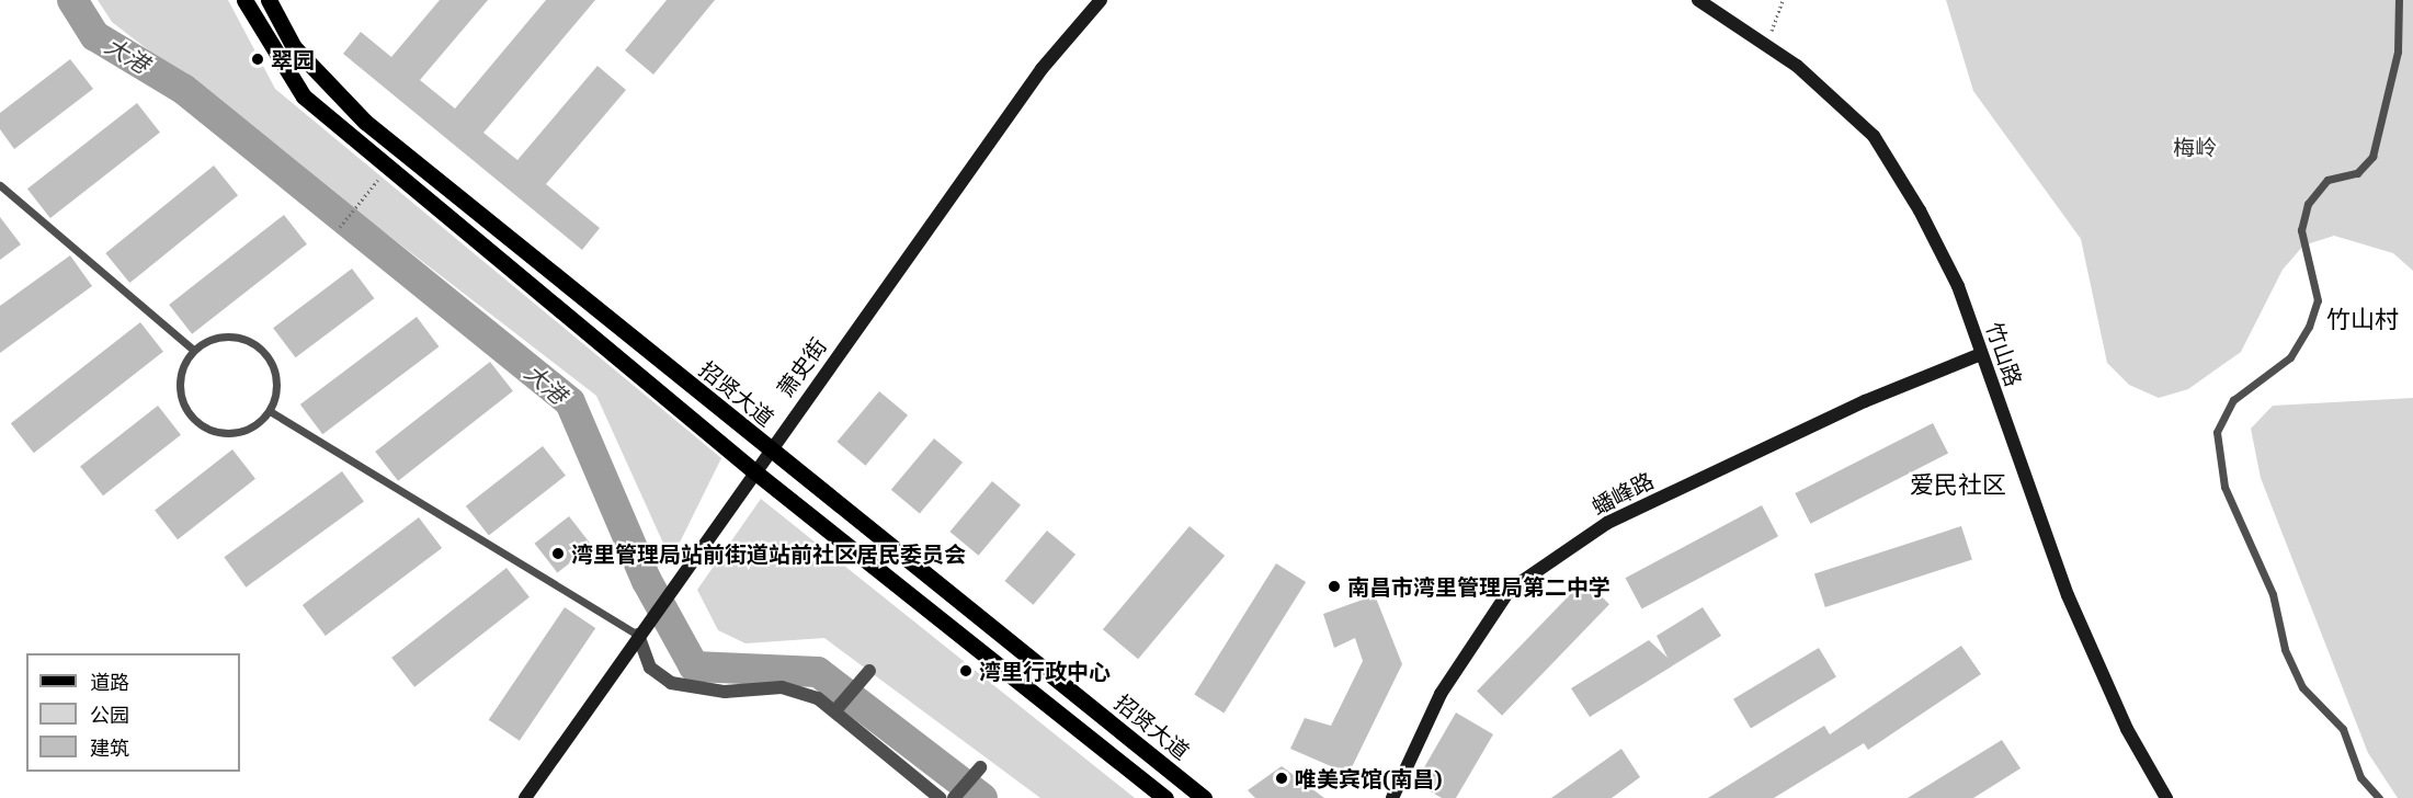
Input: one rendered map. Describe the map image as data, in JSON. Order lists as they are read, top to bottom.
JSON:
{
  "streets": {
    "main road": ["招贤大道"],
    "street": ["竹山路", "萧史街", "蟠峰路"]
  },
  "crossings": [
    ["竹山路", "蟠峰路"],
    ["萧史街", "招贤大道"]
  ],
  "districts": ["竹山村", "爱民社区"],
  "water": ["大港"],
  "parks": ["梅岭"],
  "places": [
    "翠园",
    "湾里管理局站前街道站前社区居民委员会",
    "南昌市湾里管理局第二中学",
    "湾里行政中心",
    "唯美宾馆(南昌)"
  ],
  "legend": ["道路", "公园", "建筑"]
}
